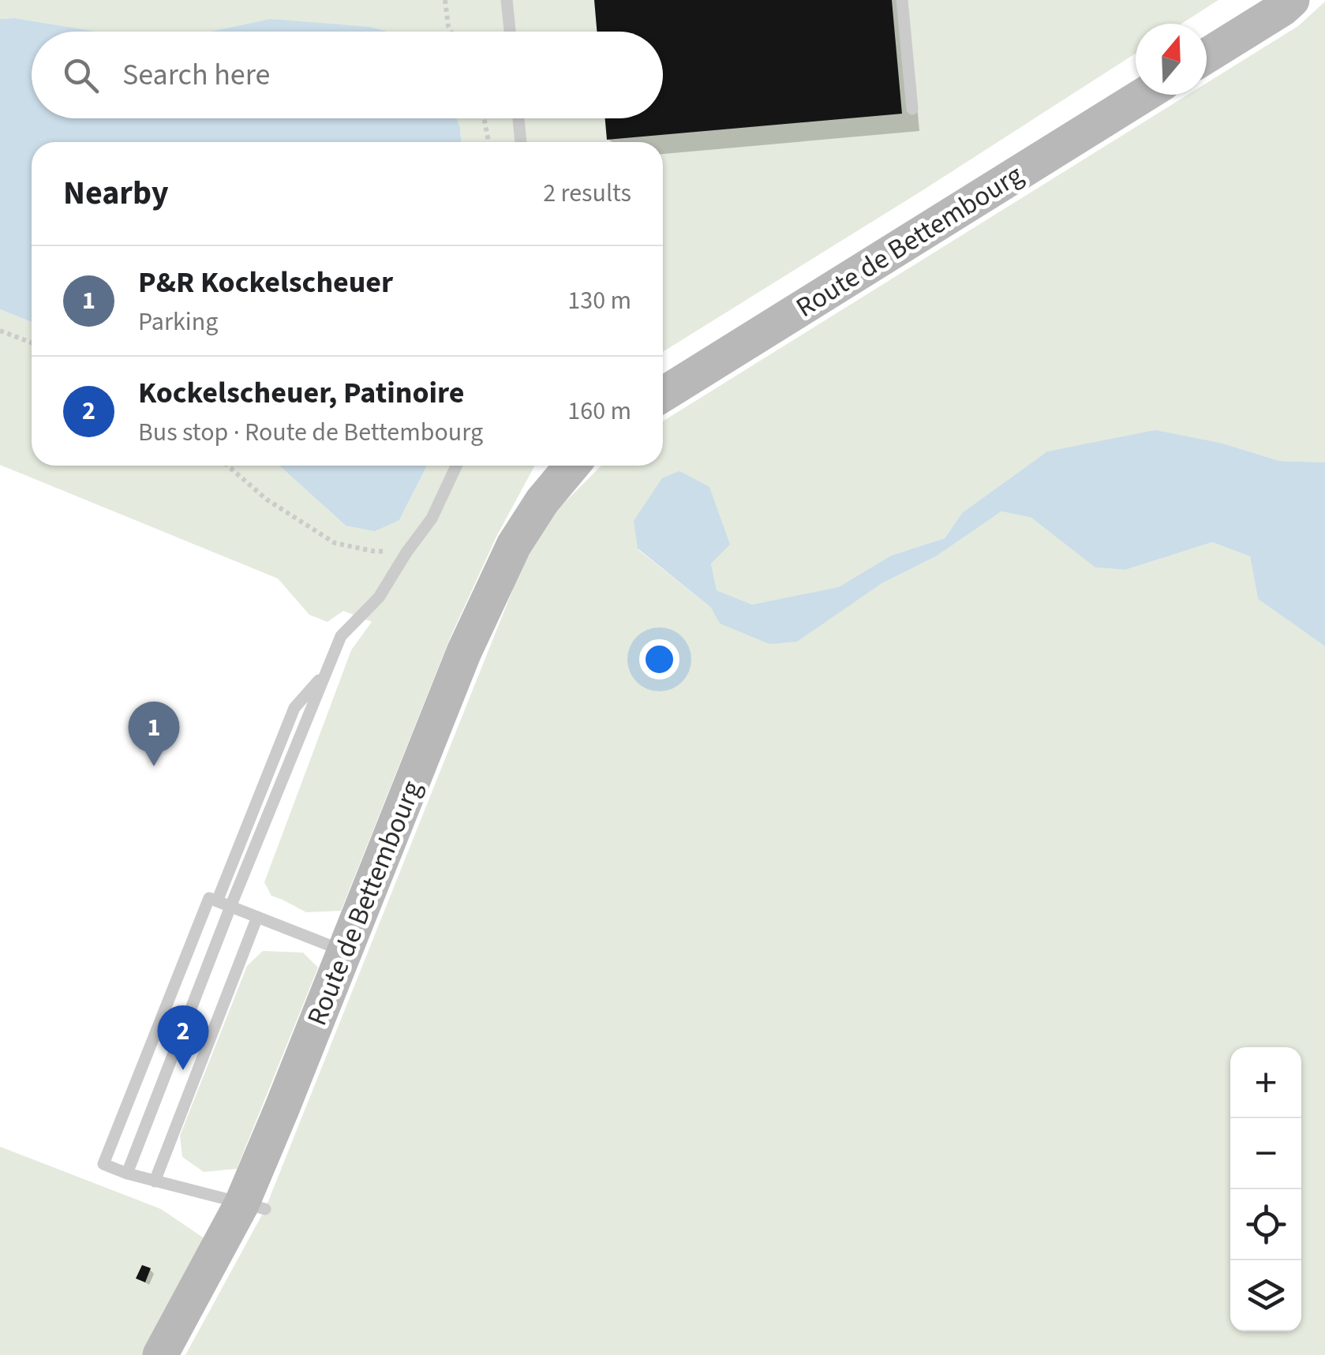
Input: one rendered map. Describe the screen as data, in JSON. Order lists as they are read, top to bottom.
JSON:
{
  "streets": {
    "main road": ["Route de Bettembourg"]
  },
  "north": "top",
  "page": {
    "search": "Search here",
    "heading": ["Nearby", "2 results"],
    "list": [
      {
        "mark": "1",
        "name": "P&R Kockelscheuer",
        "note": "Parking",
        "value": "130 m"
      },
      {
        "mark": "2",
        "name": "Kockelscheuer, Patinoire",
        "note": "Bus stop · Route de Bettembourg",
        "value": "160 m"
      }
    ],
    "pins": ["1", "2"],
    "map_buttons": ["+", "−"]
  }
}
